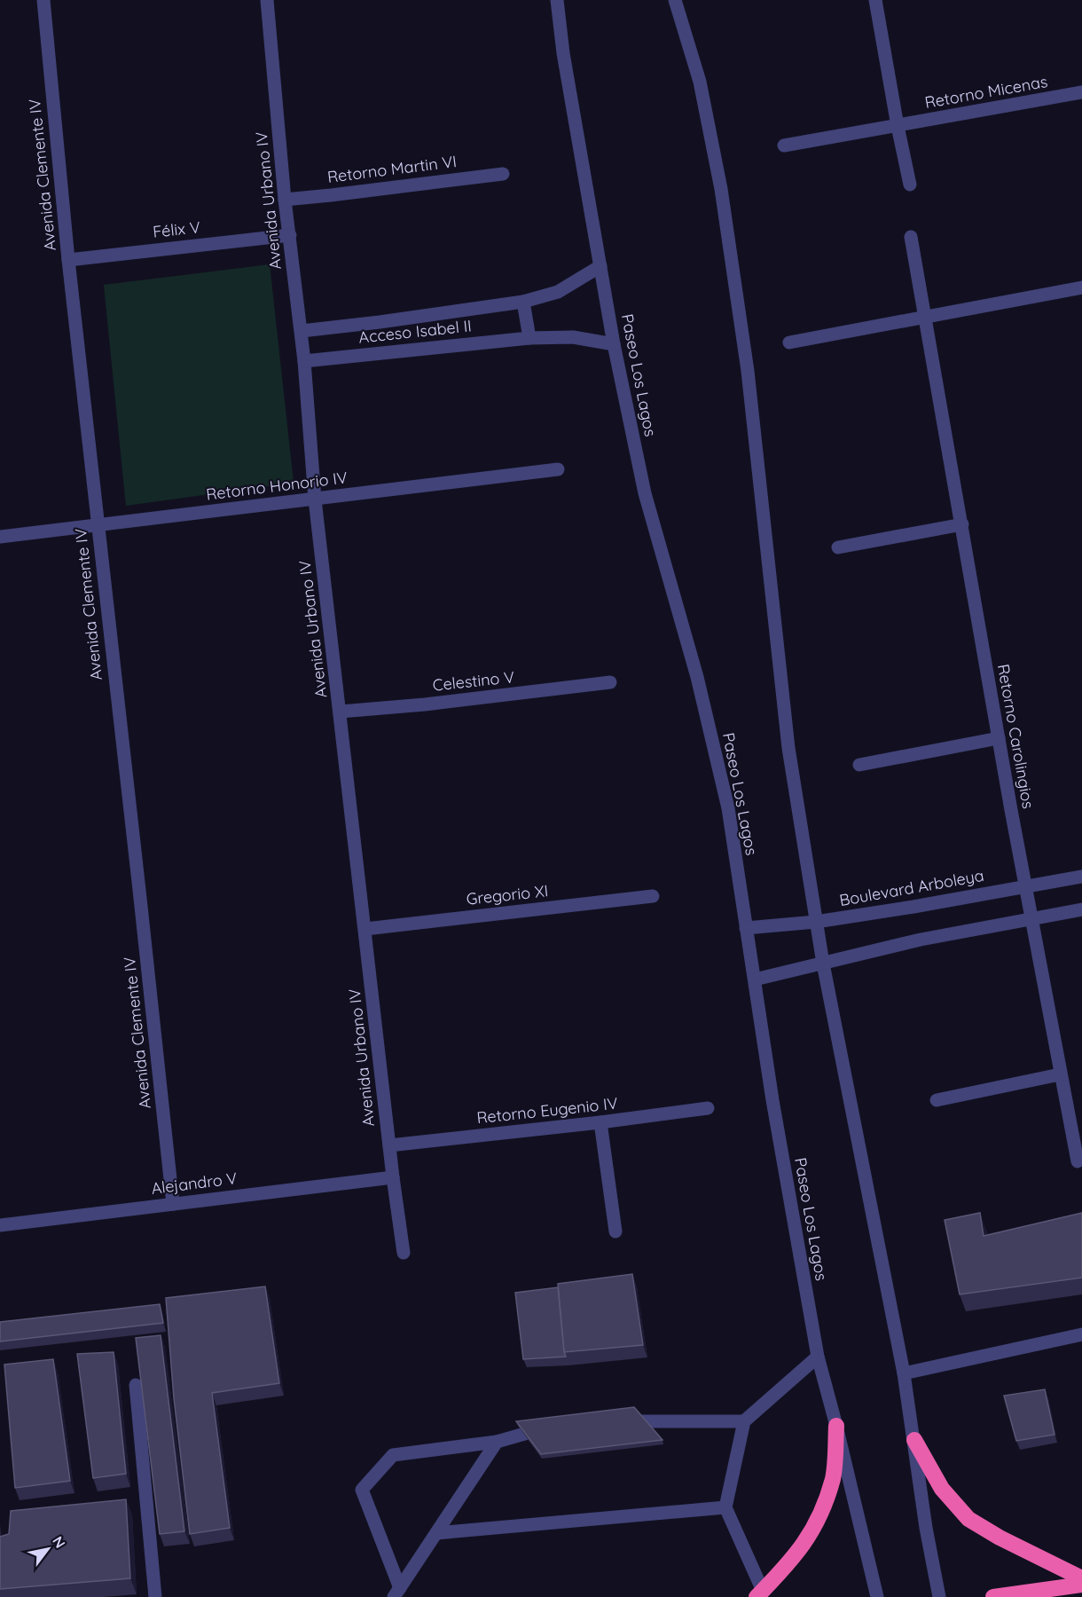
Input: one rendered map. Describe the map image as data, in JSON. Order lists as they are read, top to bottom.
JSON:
{
  "streets": {
    "street": [
      "Retorno Micenas",
      "Retorno Martin VI",
      "Avenida Clemente IV",
      "Avenida Urbano IV",
      "Félix V",
      "Acceso Isabel II",
      "Paseo Los Lagos",
      "Retorno Honorio IV",
      "Celestino V",
      "Retorno Carolingios",
      "Boulevard Arboleya",
      "Gregorio XI",
      "Retorno Eugenio IV",
      "Alejandro V"
    ]
  },
  "crossings": [
    ["Retorno Martin VI", "Avenida Urbano IV"],
    ["Avenida Clemente IV", "Félix V"],
    ["Avenida Clemente IV", "Retorno Honorio IV"],
    ["Avenida Clemente IV", "Alejandro V"],
    ["Avenida Urbano IV", "Félix V"],
    ["Avenida Urbano IV", "Acceso Isabel II"],
    ["Avenida Urbano IV", "Retorno Honorio IV"],
    ["Avenida Urbano IV", "Celestino V"],
    ["Avenida Urbano IV", "Gregorio XI"],
    ["Avenida Urbano IV", "Retorno Eugenio IV"],
    ["Avenida Urbano IV", "Alejandro V"],
    ["Acceso Isabel II", "Paseo Los Lagos"],
    ["Paseo Los Lagos", "Boulevard Arboleya"],
    ["Retorno Carolingios", "Boulevard Arboleya"]
  ],
  "north": "top right"
}
